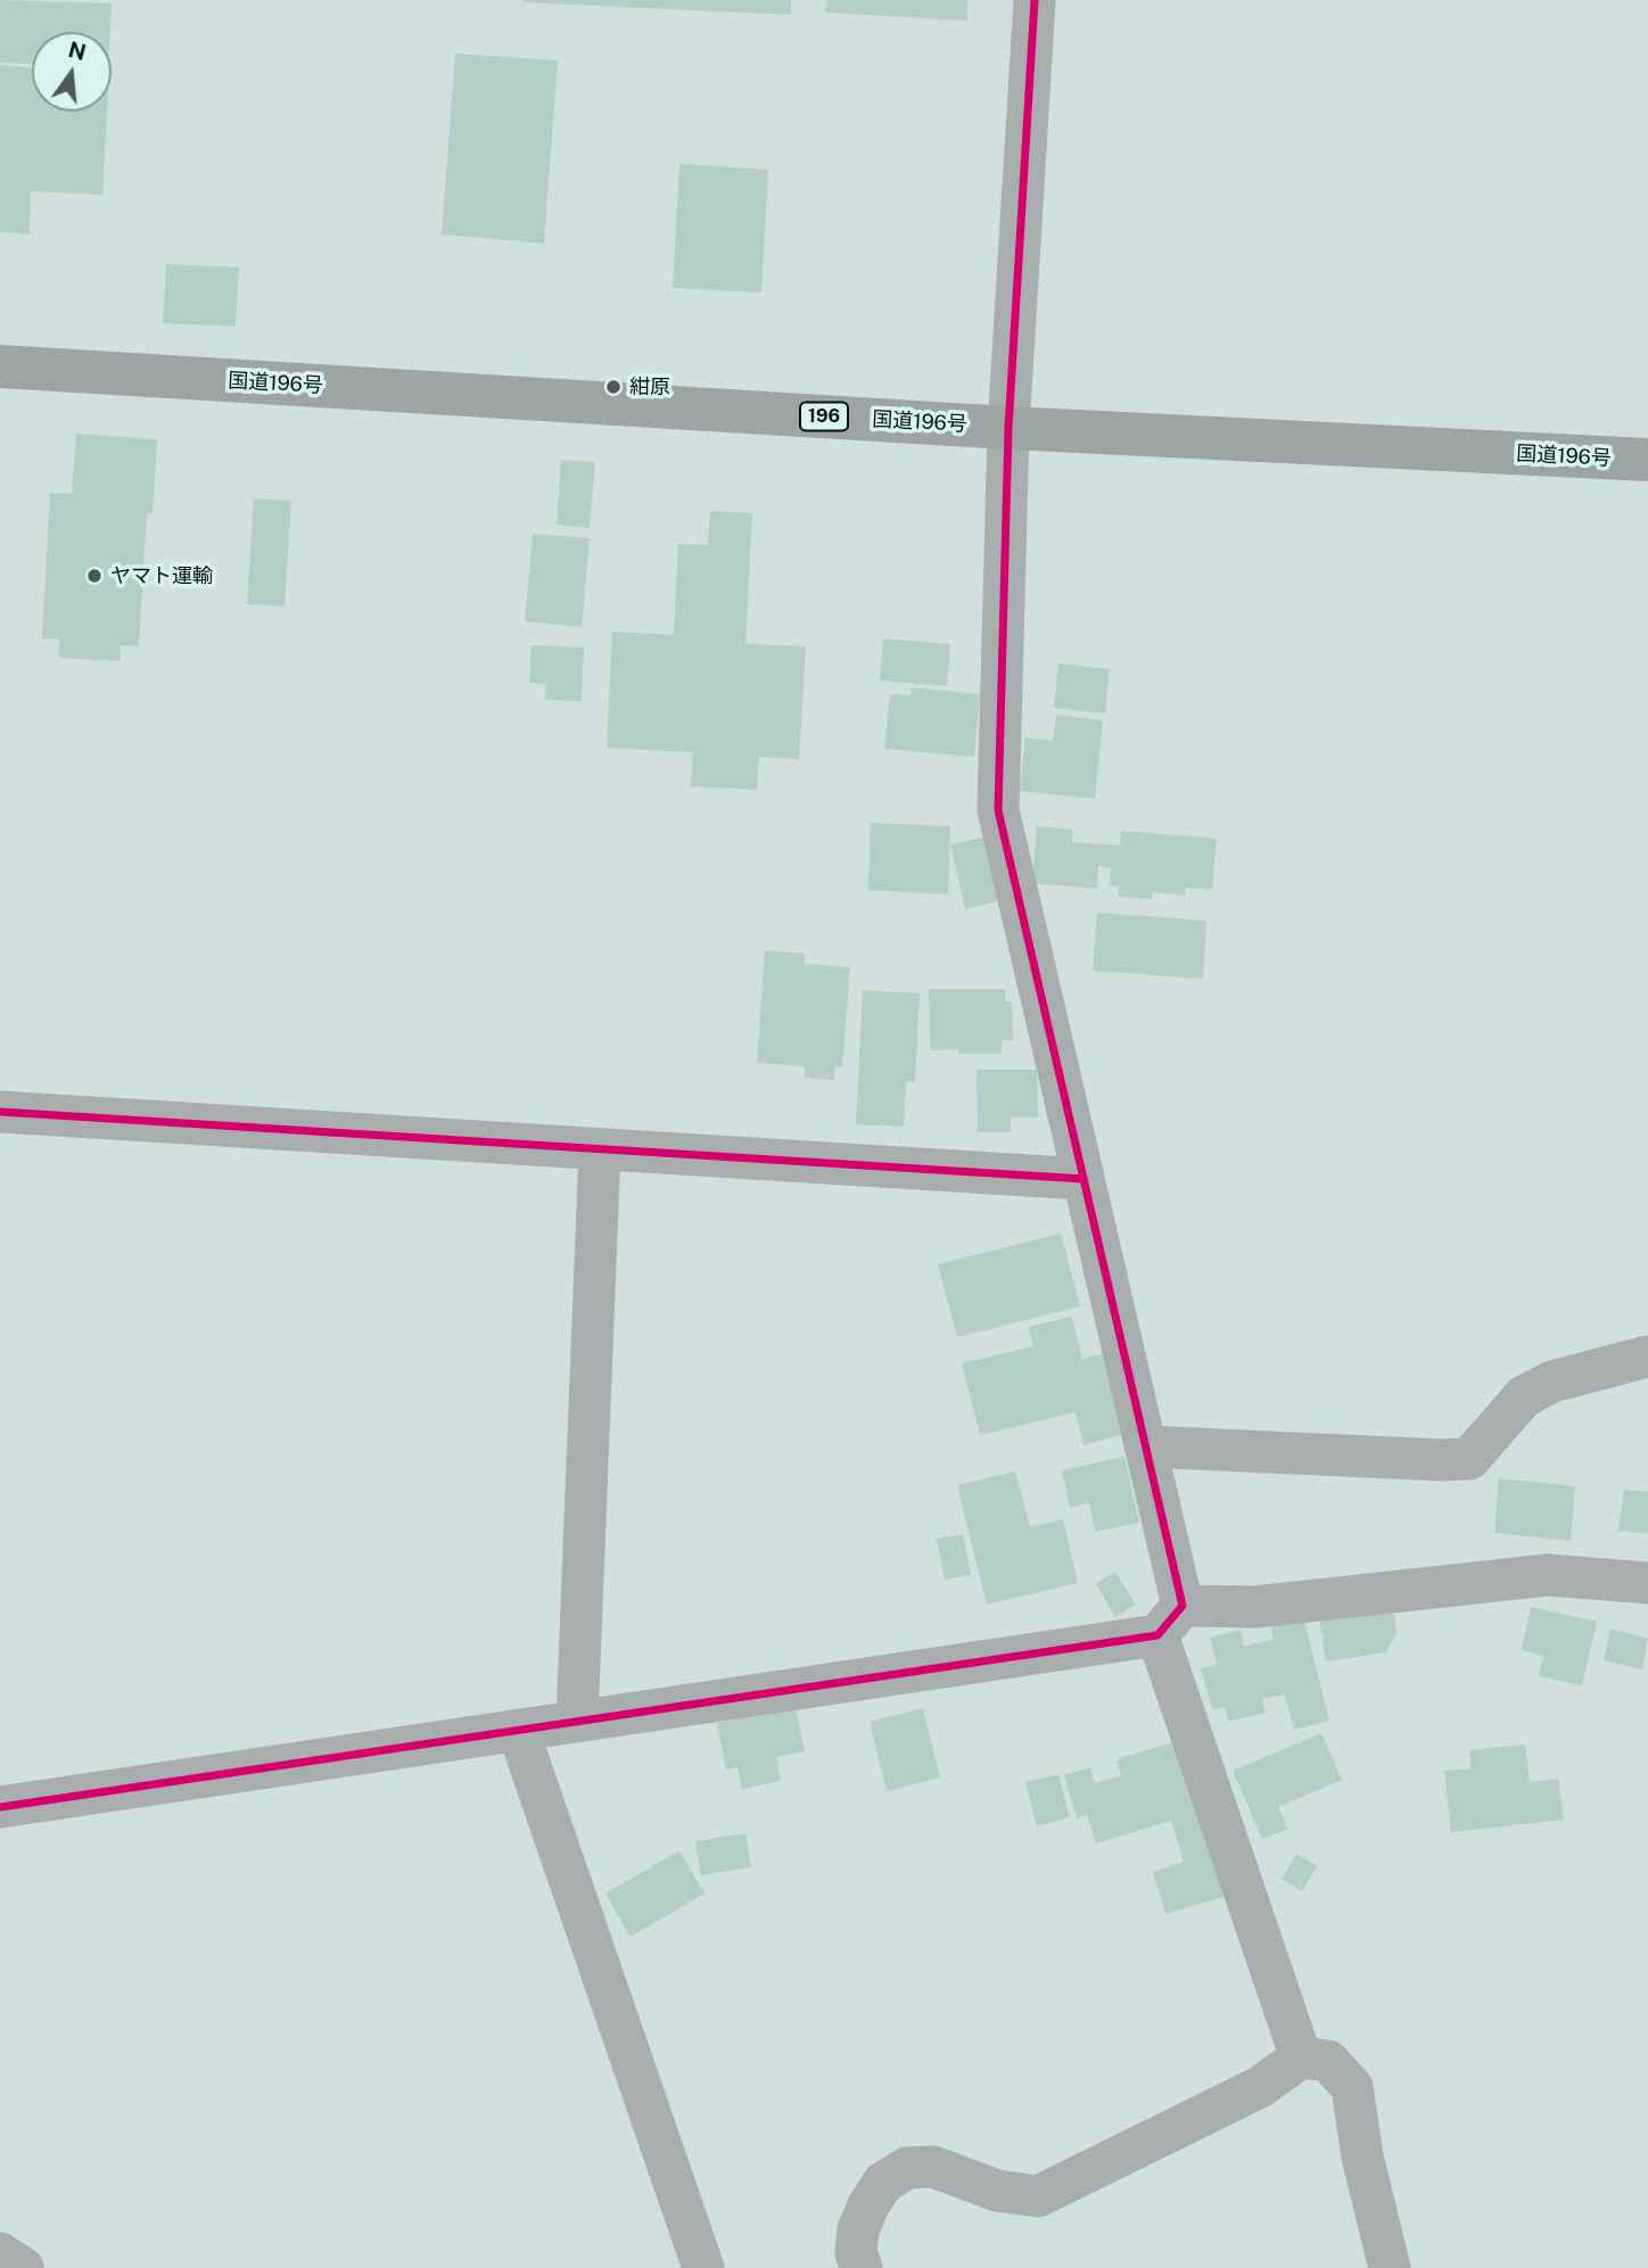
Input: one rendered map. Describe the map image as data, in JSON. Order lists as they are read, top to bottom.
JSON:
{
  "streets": {
    "highway": ["国道196号", "196"]
  },
  "places": ["紺原", "ヤマト運輸"],
  "north": "top"
}
